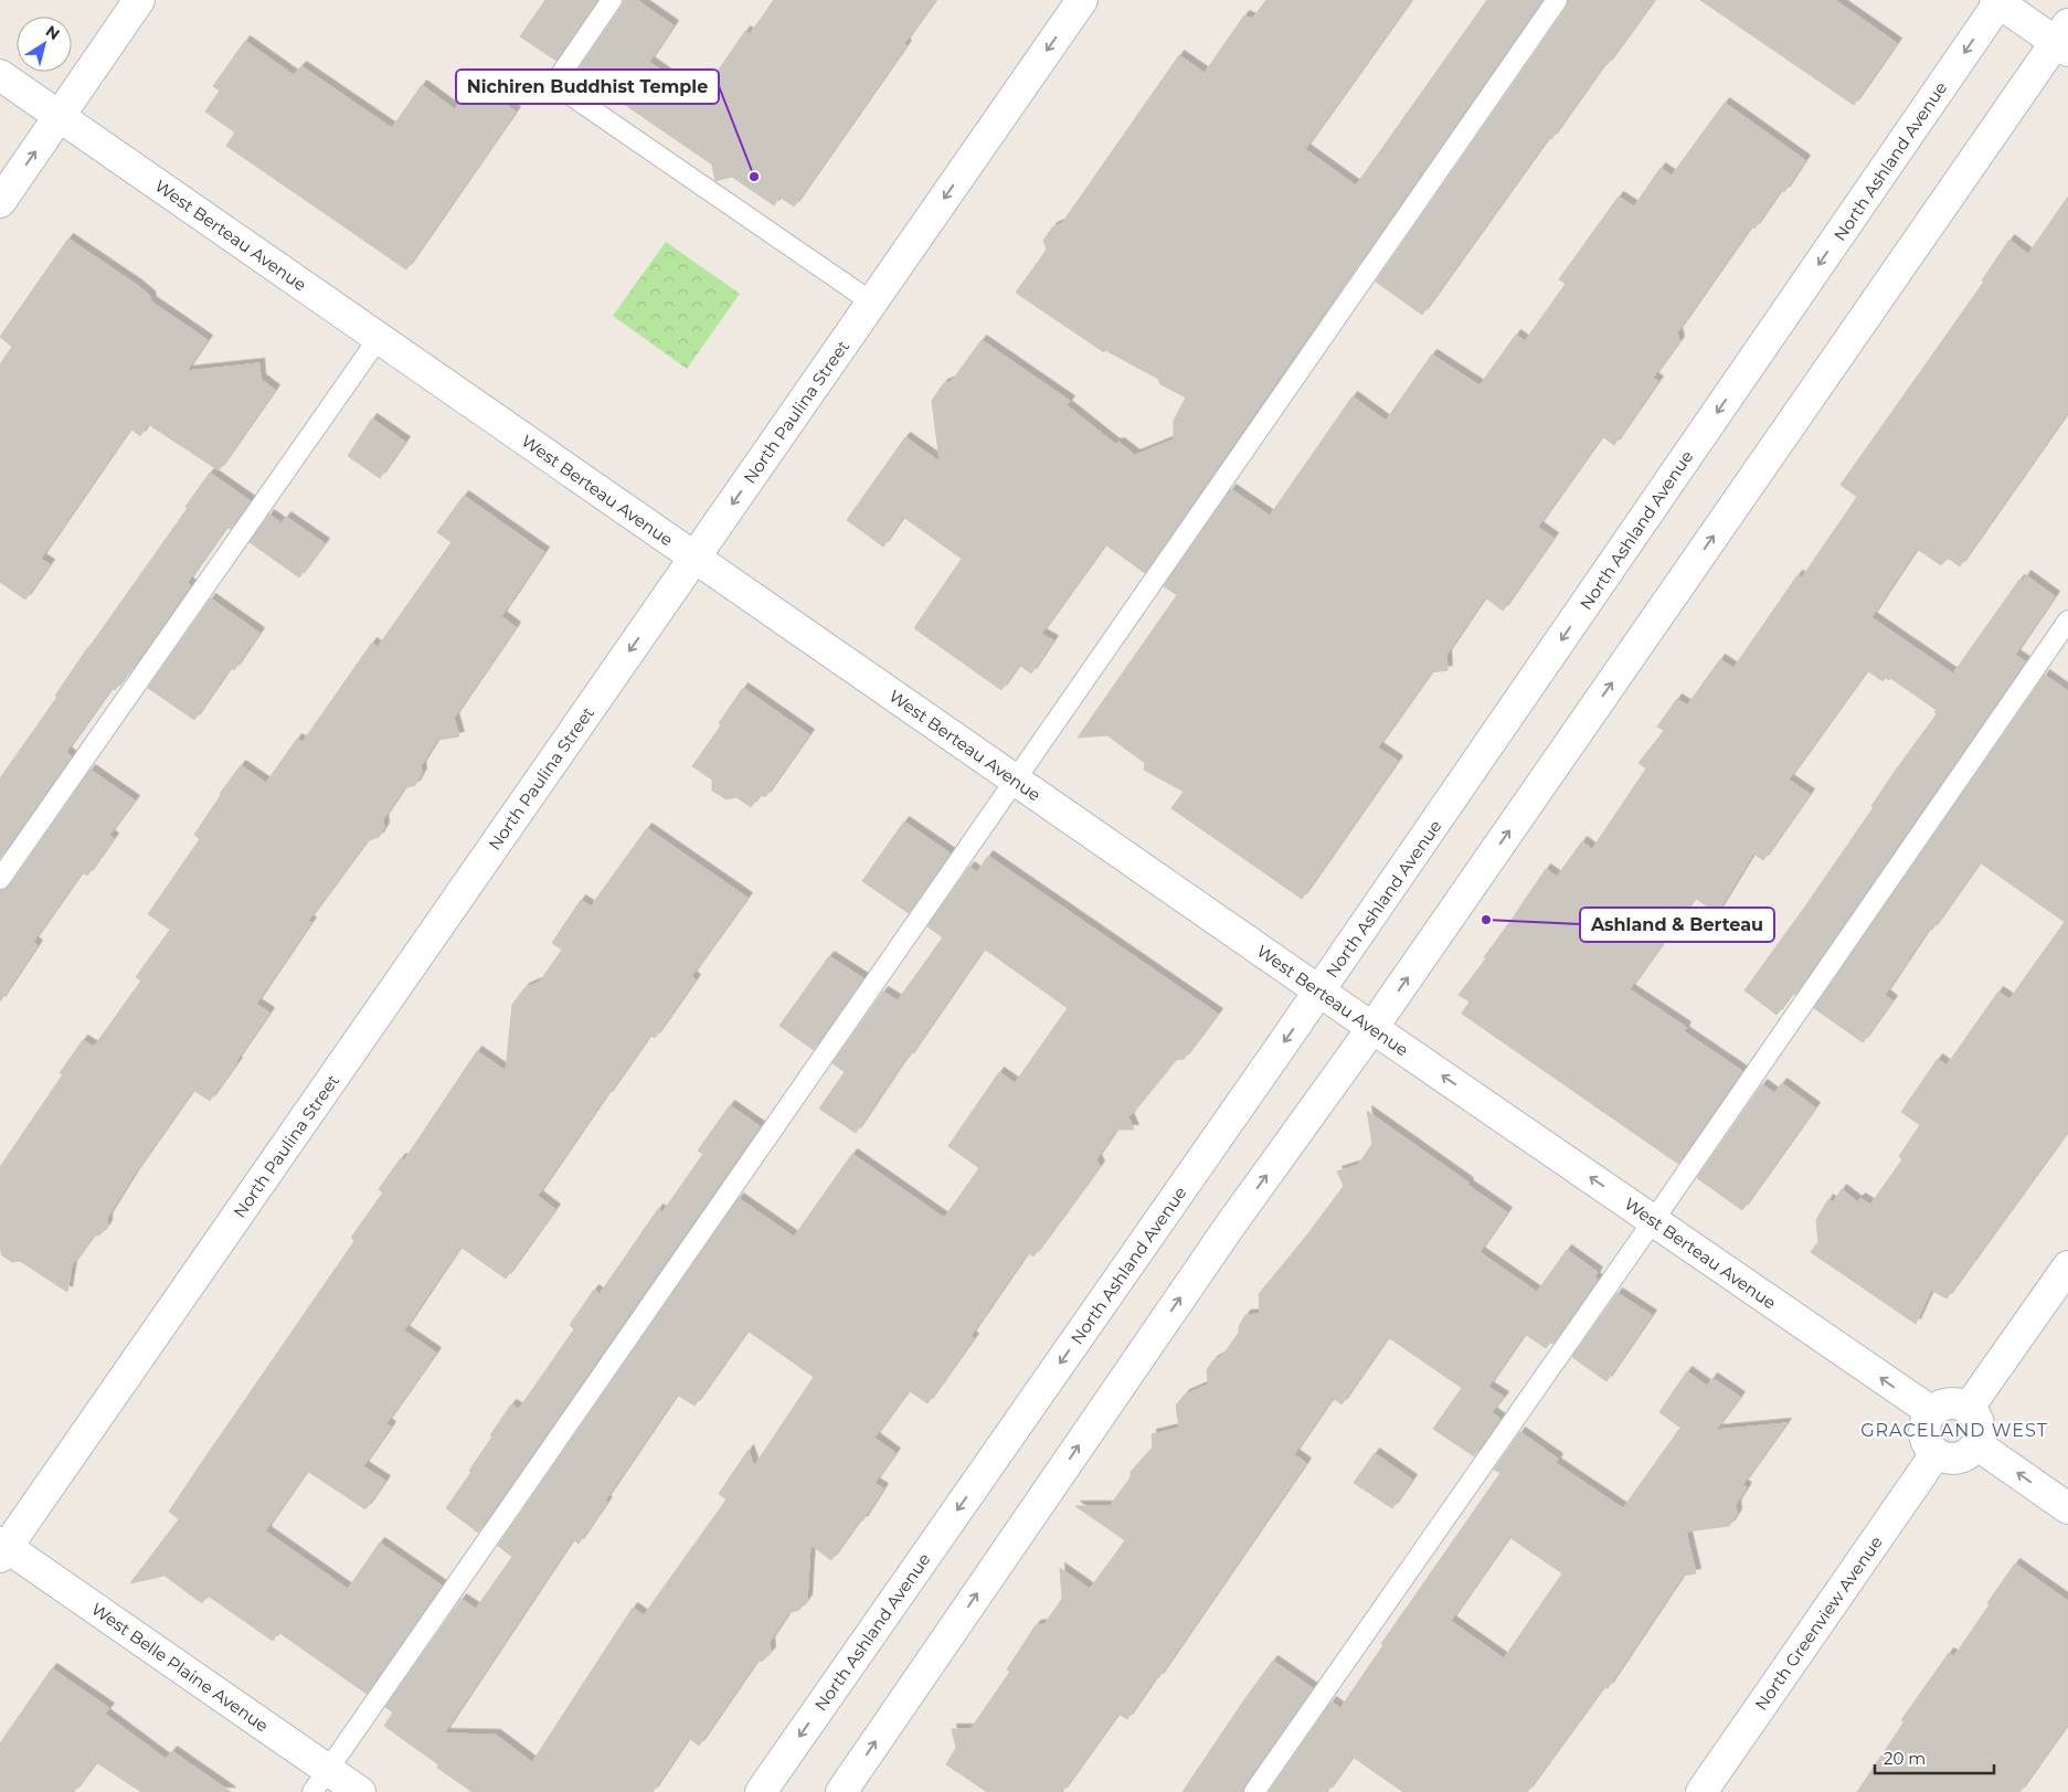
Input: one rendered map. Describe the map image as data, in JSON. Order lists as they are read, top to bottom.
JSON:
{
  "streets": {
    "street": [
      "North Ashland Avenue",
      "West Berteau Avenue",
      "North Paulina Street",
      "North Greenview Avenue",
      "West Belle Plaine Avenue"
    ]
  },
  "crossings": [
    ["North Ashland Avenue", "West Berteau Avenue"],
    ["West Berteau Avenue", "North Paulina Street"],
    ["West Berteau Avenue", "North Greenview Avenue"],
    ["North Paulina Street", "West Belle Plaine Avenue"]
  ],
  "one_way": ["North Paulina Street"],
  "districts": ["GRACELAND WEST"],
  "places": ["Nichiren Buddhist Temple", "Ashland & Berteau"],
  "scale_bar": "20 m",
  "north": "top right"
}
